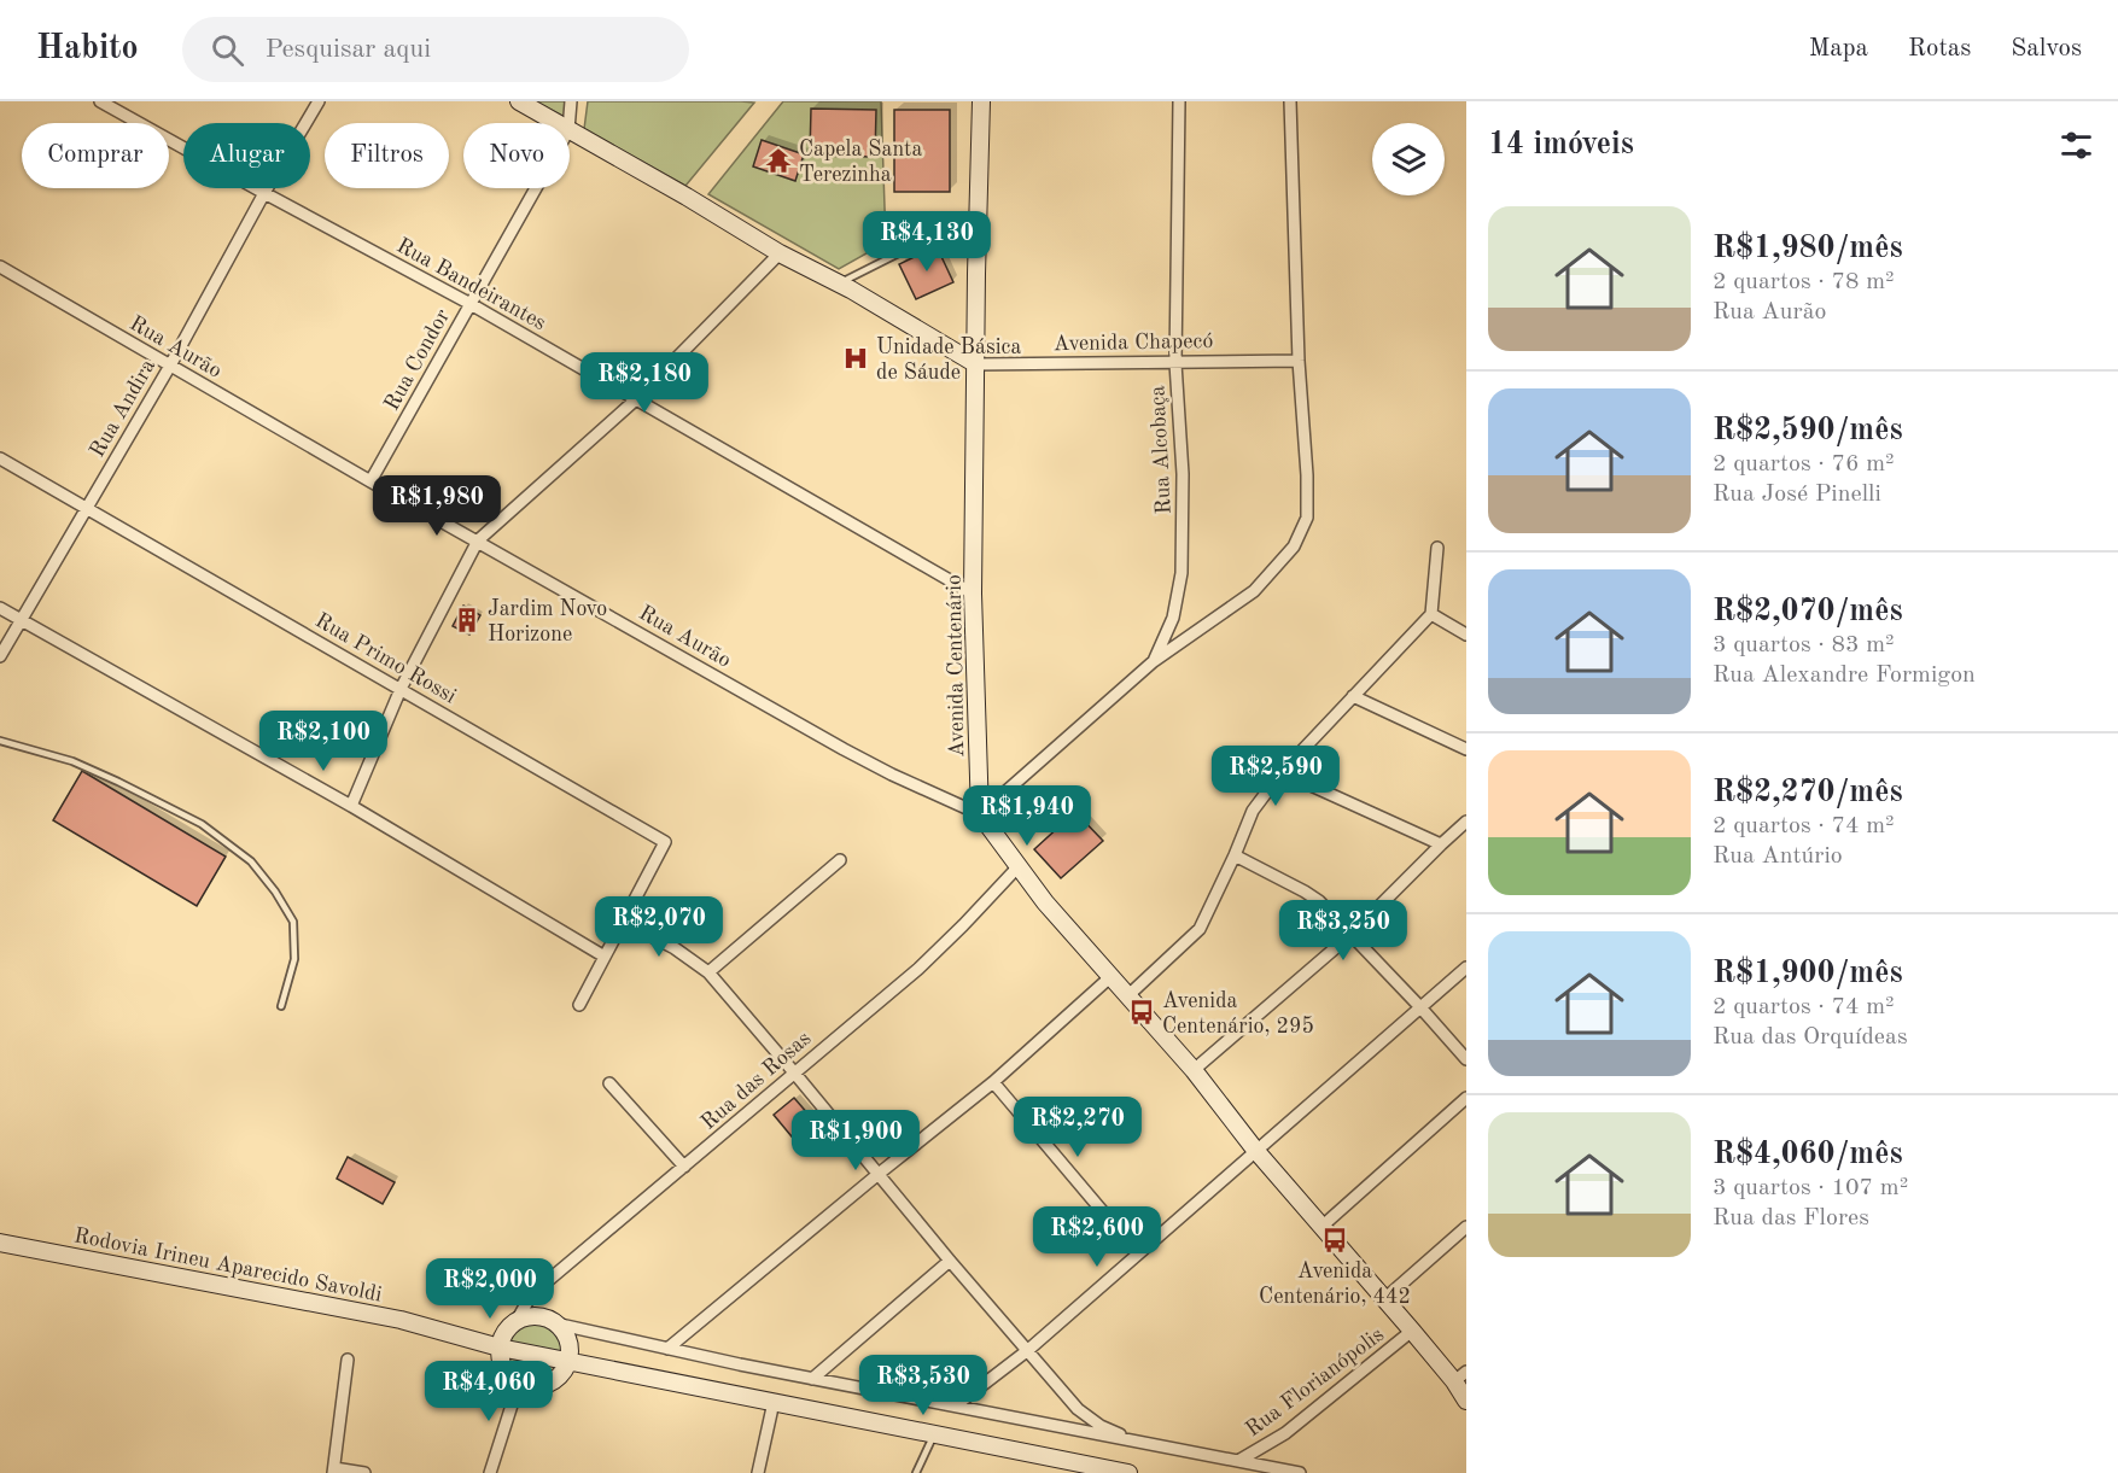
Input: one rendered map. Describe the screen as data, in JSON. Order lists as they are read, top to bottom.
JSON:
{
  "streets": {
    "street": [
      "Rua Bandeirantes",
      "Avenida Chapecó",
      "Rua Aurão",
      "Rua Condor",
      "Rua Andira",
      "Rua Alcobaça",
      "Rua Primo Rossi",
      "Avenida Centenário",
      "Rua das Rosas",
      "Rodovia Irineu Aparecido Savoldi",
      "Rua Florianópolis"
    ]
  },
  "crossings": [
    ["Rua Bandeirantes", "Rua Condor"],
    ["Rua Bandeirantes", "Rua Andira"],
    ["Rua Bandeirantes", "Avenida Centenário"],
    ["Avenida Chapecó", "Rua Alcobaça"],
    ["Avenida Chapecó", "Avenida Centenário"],
    ["Rua Aurão", "Rua Condor"],
    ["Rua Aurão", "Rua Andira"],
    ["Rua Aurão", "Avenida Centenário"],
    ["Rua Andira", "Rua Primo Rossi"]
  ],
  "places": {
    "temple": ["Capela Santa Terezinha"],
    "hospital": ["Unidade Básica de Sáude"],
    "building": ["Jardim Novo Horizone"],
    "bus stop": ["Avenida Centenário, 295", "Avenida Centenário, 442"]
  },
  "page": {
    "header": "Habito",
    "search": "Pesquisar aqui",
    "nav": ["Mapa", "Rotas", "Salvos"],
    "heading": "14 imóveis",
    "chip": [
      "Comprar",
      "Alugar",
      "Filtros",
      "Novo"
    ],
    "list": [
      {
        "name": "R$1,980/mês",
        "note": "2 quartos · 78 m² · Rua Aurão"
      },
      {
        "name": "R$2,590/mês",
        "note": "2 quartos · 76 m² · Rua José Pinelli"
      },
      {
        "name": "R$2,070/mês",
        "note": "3 quartos · 83 m² · Rua Alexandre Formigon"
      },
      {
        "name": "R$2,270/mês",
        "note": "2 quartos · 74 m² · Rua Antúrio"
      },
      {
        "name": "R$1,900/mês",
        "note": "2 quartos · 74 m² · Rua das Orquídeas"
      },
      {
        "name": "R$4,060/mês",
        "note": "3 quartos · 107 m² · Rua das Flores"
      }
    ],
    "price": [
      "R$4,130",
      "R$2,180",
      "R$1,980",
      "R$2,100",
      "R$2,590",
      "R$1,940",
      "R$2,070",
      "R$3,250",
      "R$2,270",
      "R$1,900",
      "R$2,600",
      "R$2,000",
      "R$3,530",
      "R$4,060"
    ]
  }
}
